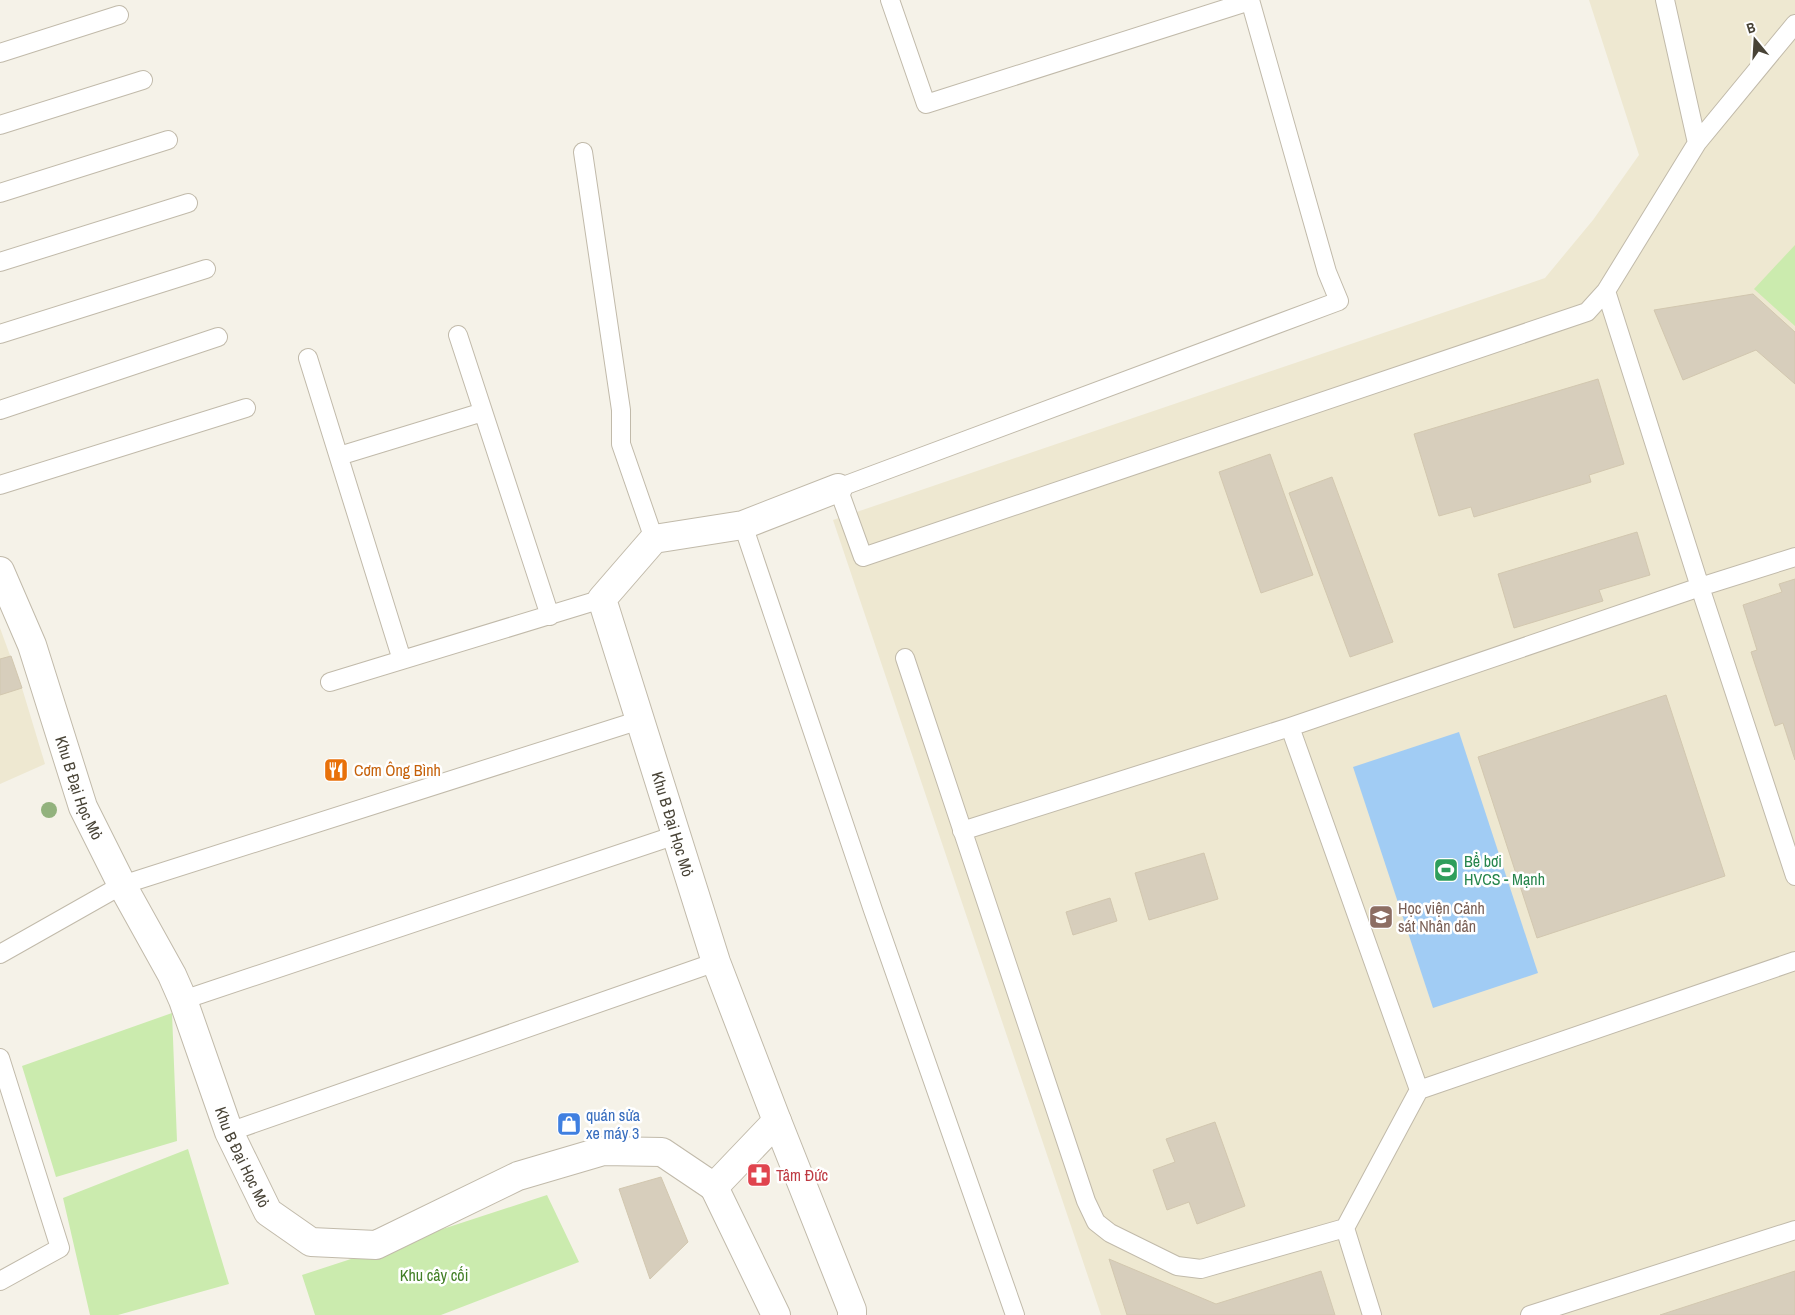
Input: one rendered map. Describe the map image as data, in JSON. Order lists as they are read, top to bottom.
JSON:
{
  "streets": {
    "street": ["Khu B Đại Học Mỏ"]
  },
  "parks": ["Khu cây cối"],
  "places": {
    "restaurant": ["Cơm Ông Bình"],
    "sports": ["Bể bơi HVCS - Mạnh"],
    "school or university": ["Học viện Cảnh sát Nhân dân"],
    "shop": ["quán sửa xe máy 3"],
    "pharmacy": ["Tâm Đức"]
  },
  "north": "top"
}
